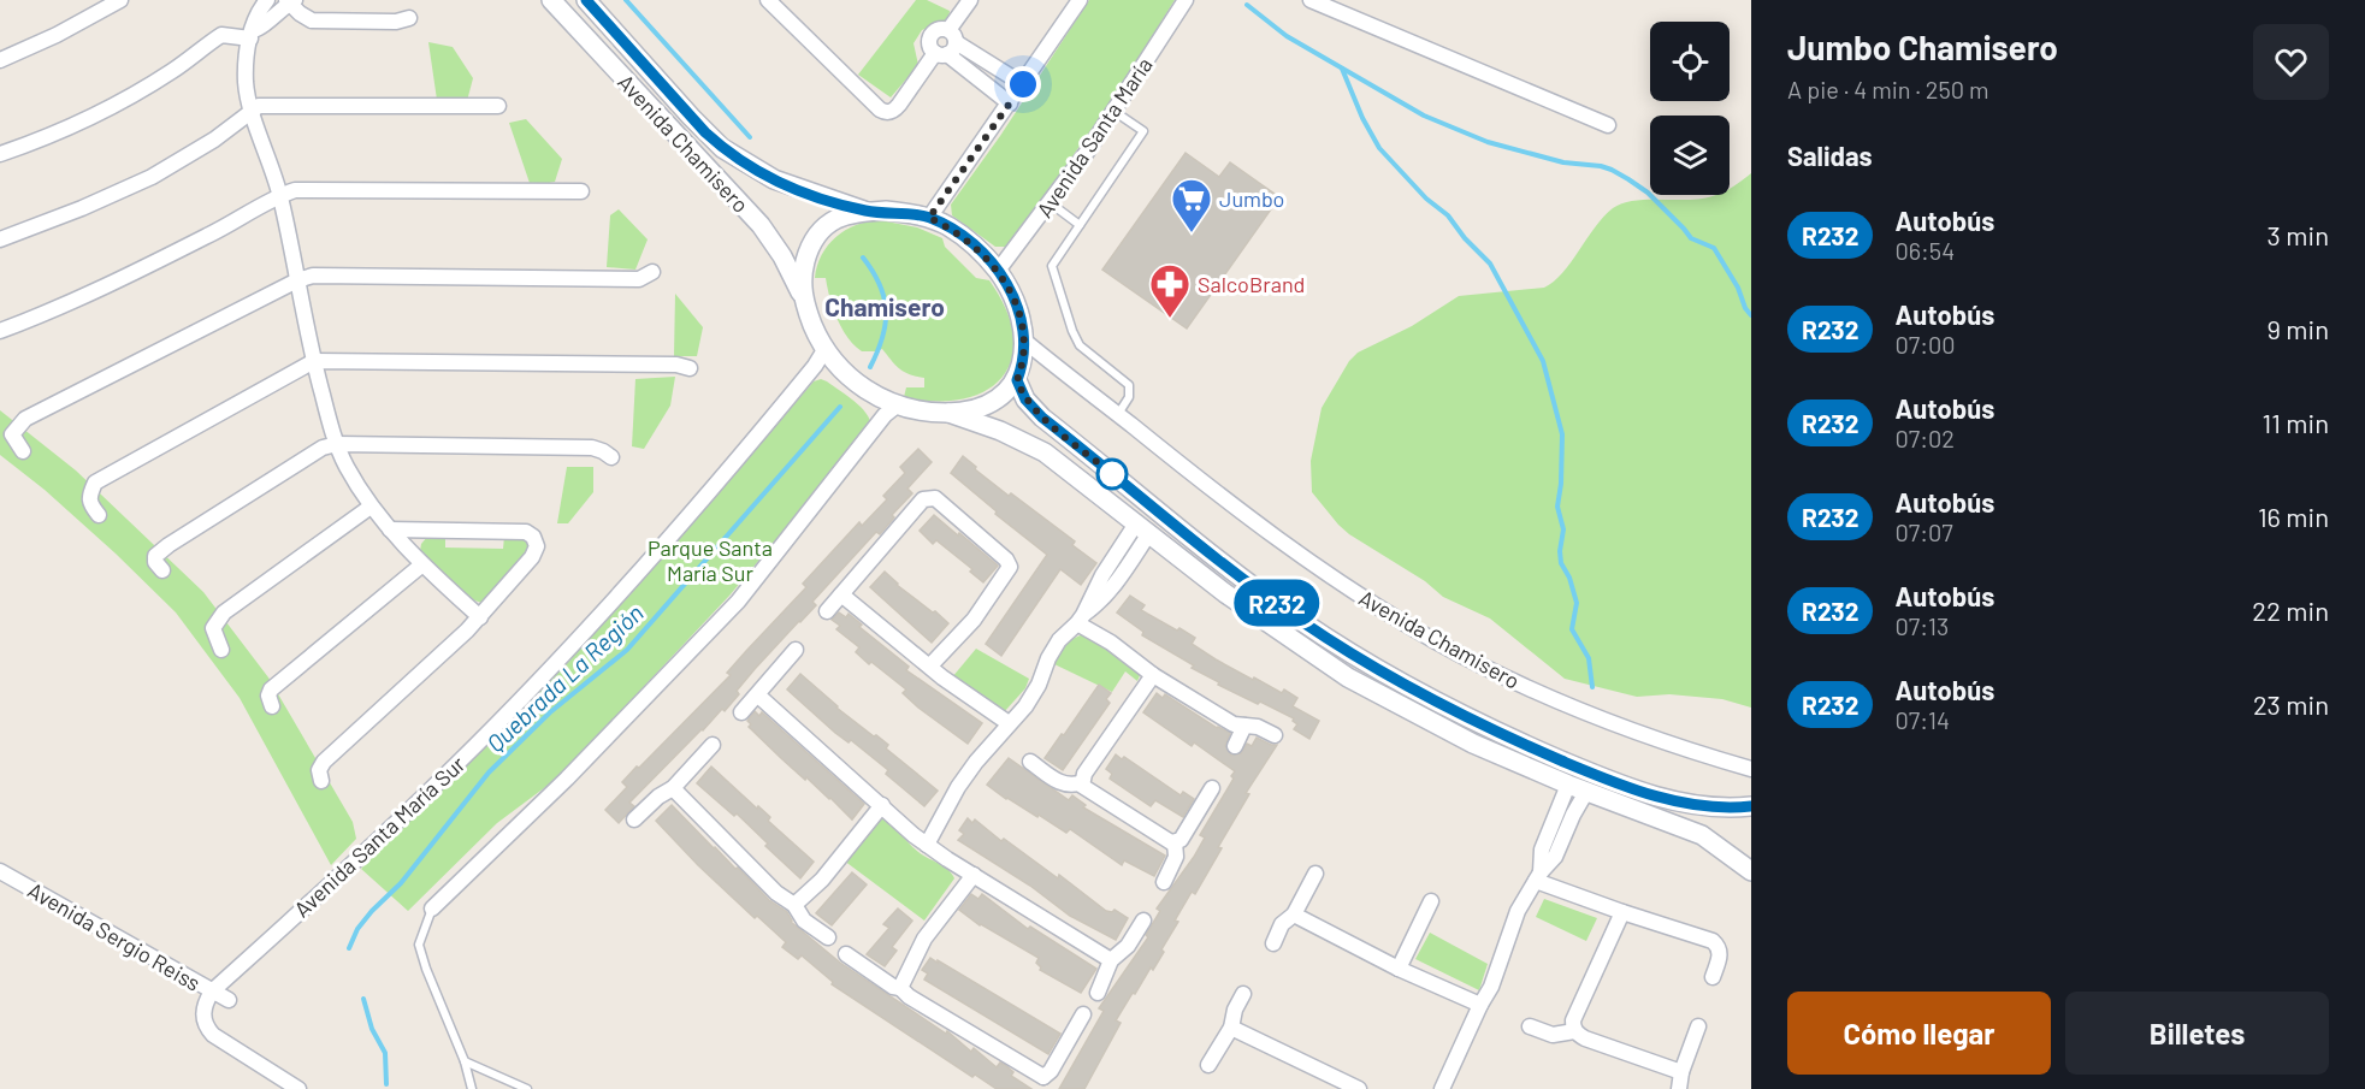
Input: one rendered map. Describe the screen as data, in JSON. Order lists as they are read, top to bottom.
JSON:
{
  "streets": {
    "street": [
      "Avenida Santa María",
      "Avenida Chamisero",
      "Avenida Santa María Sur",
      "Avenida Sergio Reiss"
    ]
  },
  "crossings": [
    ["Avenida Santa María", "Avenida Chamisero"],
    ["Avenida Santa María", "Avenida Santa María Sur"],
    ["Avenida Chamisero", "Avenida Santa María Sur"],
    ["Avenida Santa María Sur", "Avenida Sergio Reiss"]
  ],
  "districts": ["Chamisero"],
  "water": ["Quebrada La Región"],
  "parks": ["Parque Santa María Sur"],
  "places": {
    "supermarket": ["Jumbo"],
    "pharmacy": ["SalcoBrand"]
  },
  "lines": ["bus line R232"],
  "page": {
    "on_map": "R232",
    "heading": [
      ["Jumbo Chamisero", "A pie · 4 min · 250 m"],
      "Salidas"
    ],
    "list": [
      {
        "mark": "R232",
        "name": "Autobús",
        "note": "06:54",
        "value": "3 min"
      },
      {
        "mark": "R232",
        "name": "Autobús",
        "note": "07:00",
        "value": "9 min"
      },
      {
        "mark": "R232",
        "name": "Autobús",
        "note": "07:02",
        "value": "11 min"
      },
      {
        "mark": "R232",
        "name": "Autobús",
        "note": "07:07",
        "value": "16 min"
      },
      {
        "mark": "R232",
        "name": "Autobús",
        "note": "07:13",
        "value": "22 min"
      },
      {
        "mark": "R232",
        "name": "Autobús",
        "note": "07:14",
        "value": "23 min"
      }
    ],
    "buttons": ["Cómo llegar", "Billetes"]
  }
}
